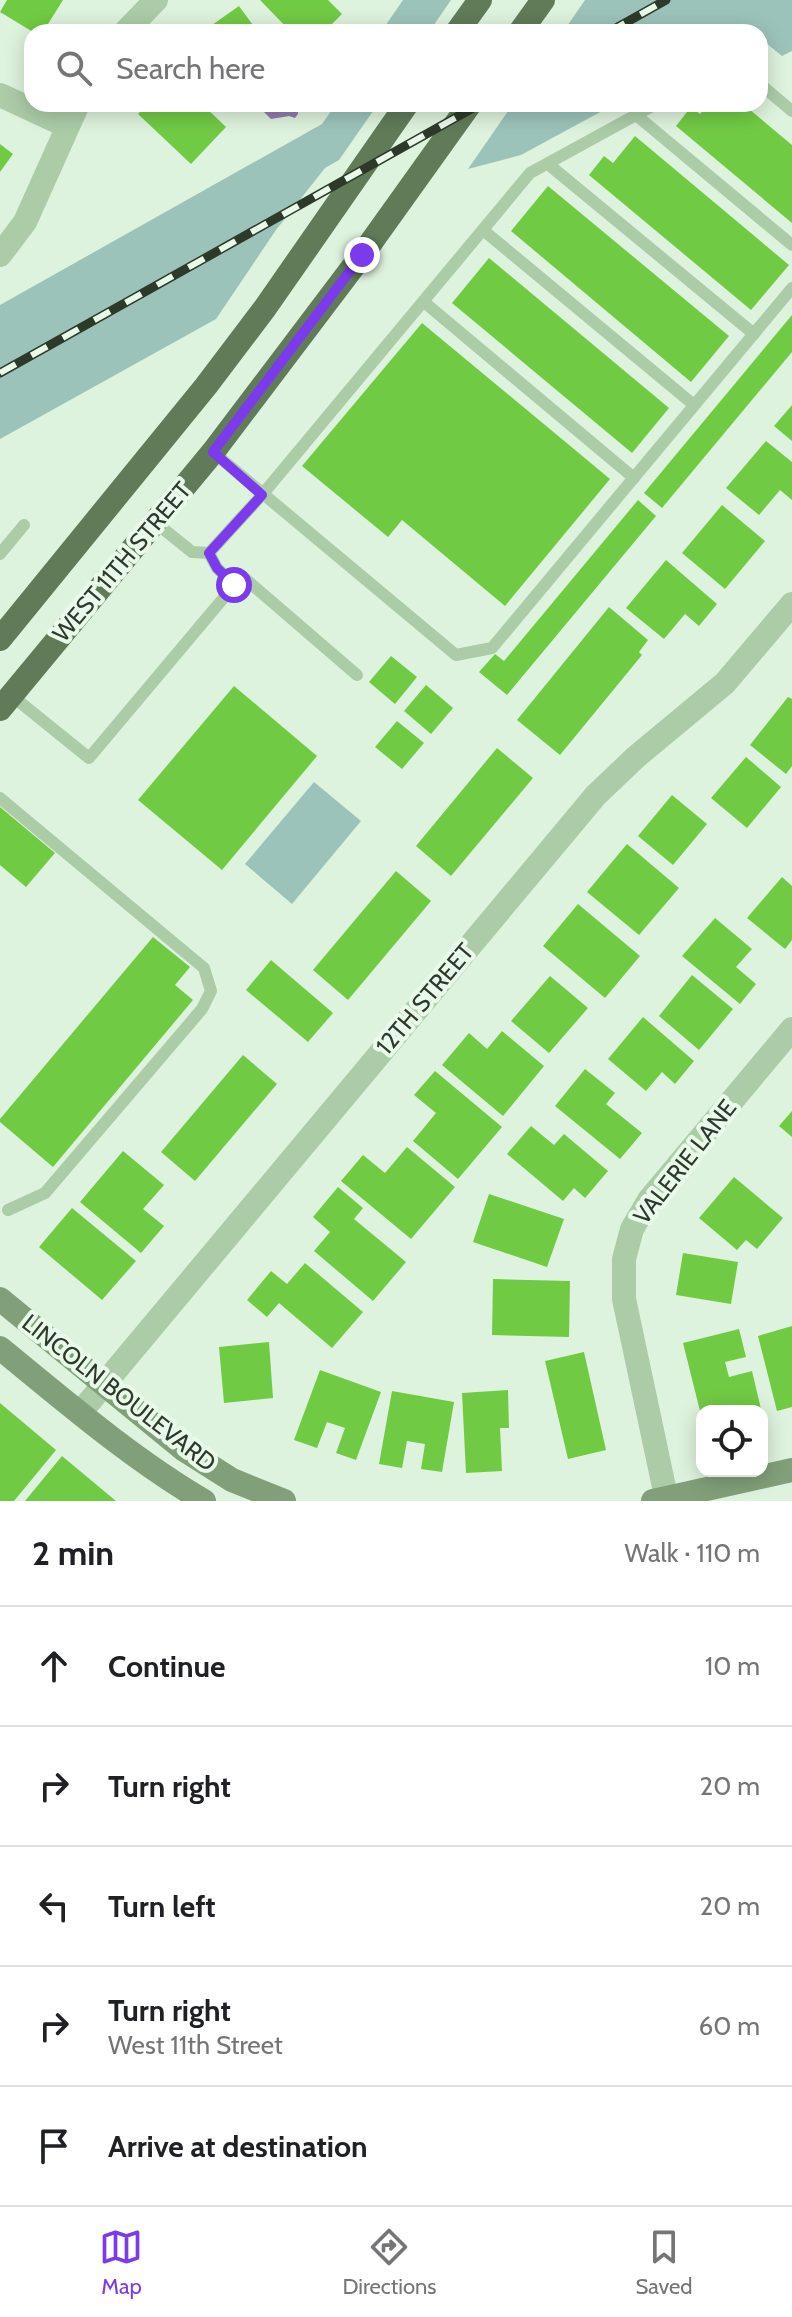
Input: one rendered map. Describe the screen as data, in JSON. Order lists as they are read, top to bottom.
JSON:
{
  "streets": {
    "main road": ["WEST 11TH STREET"],
    "street": ["12TH STREET", "VALERIE LANE", "LINCOLN BOULEVARD"]
  },
  "crossings": [
    ["12TH STREET", "LINCOLN BOULEVARD"]
  ],
  "page": {
    "search": "Search here",
    "heading": ["2 min", "Walk · 110 m"],
    "list": [
      ["Continue", "10 m"],
      ["Turn right", "20 m"],
      ["Turn left", "20 m"],
      ["Turn right", "West 11th Street", "60 m"],
      "Arrive at destination"
    ],
    "nav": ["Map", "Directions", "Saved"]
  }
}
